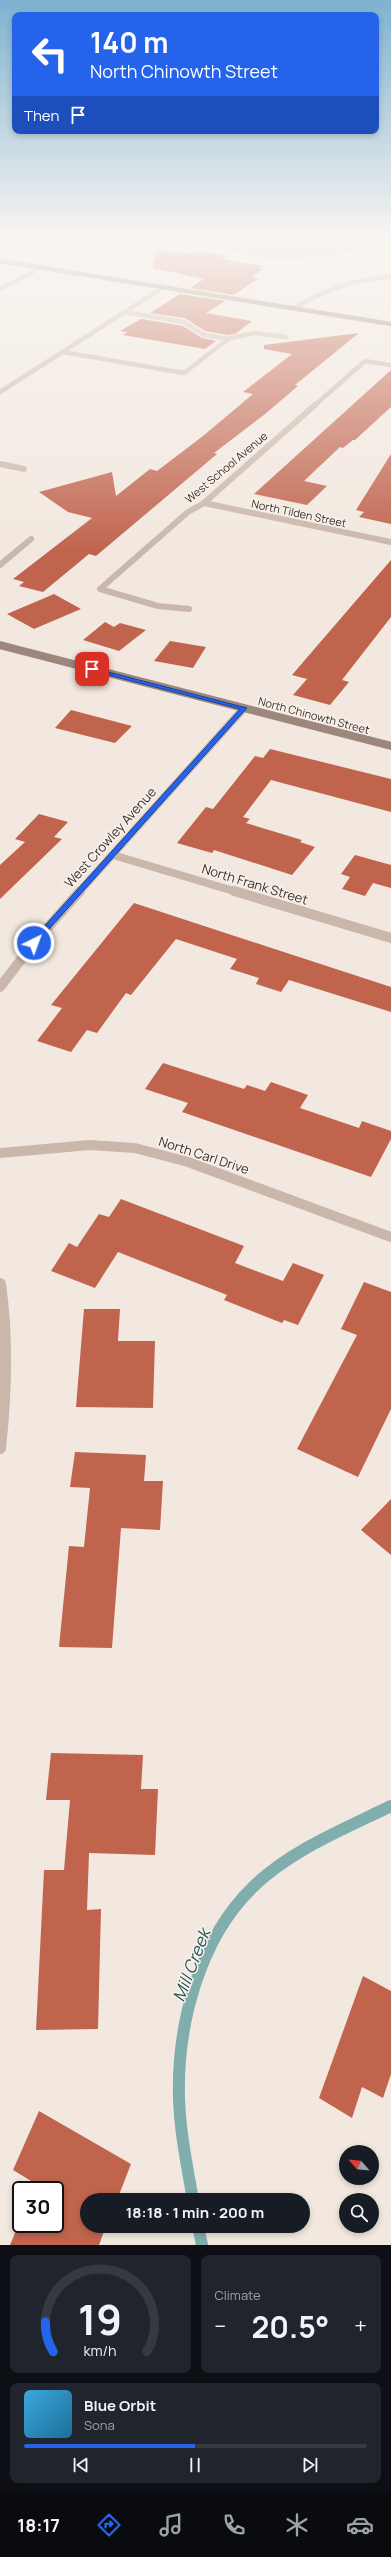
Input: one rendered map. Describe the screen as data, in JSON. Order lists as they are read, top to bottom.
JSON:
{
  "streets": {
    "main road": ["North Chinowth Street"],
    "street": [
      "West School Avenue",
      "North Tilden Street",
      "West Crowley Avenue",
      "North Frank Street",
      "North Carl Drive"
    ]
  },
  "crossings": [
    ["West School Avenue", "North Tilden Street"],
    ["North Chinowth Street", "West Crowley Avenue"],
    ["West Crowley Avenue", "North Frank Street"]
  ],
  "water": ["Mill Creek"],
  "north": "top left",
  "page": {
    "turn": ["140 m", "North Chinowth Street"],
    "then": "Then",
    "limit": "30",
    "trip": "18:18 · 1 min · 200 m",
    "tile": "Climate",
    "heat": ["−", "20.5°", "+"],
    "song": ["Blue Orbit", "Sona"],
    "tabs": "18:17",
    "gauge": ["19", "km/h"]
  }
}
